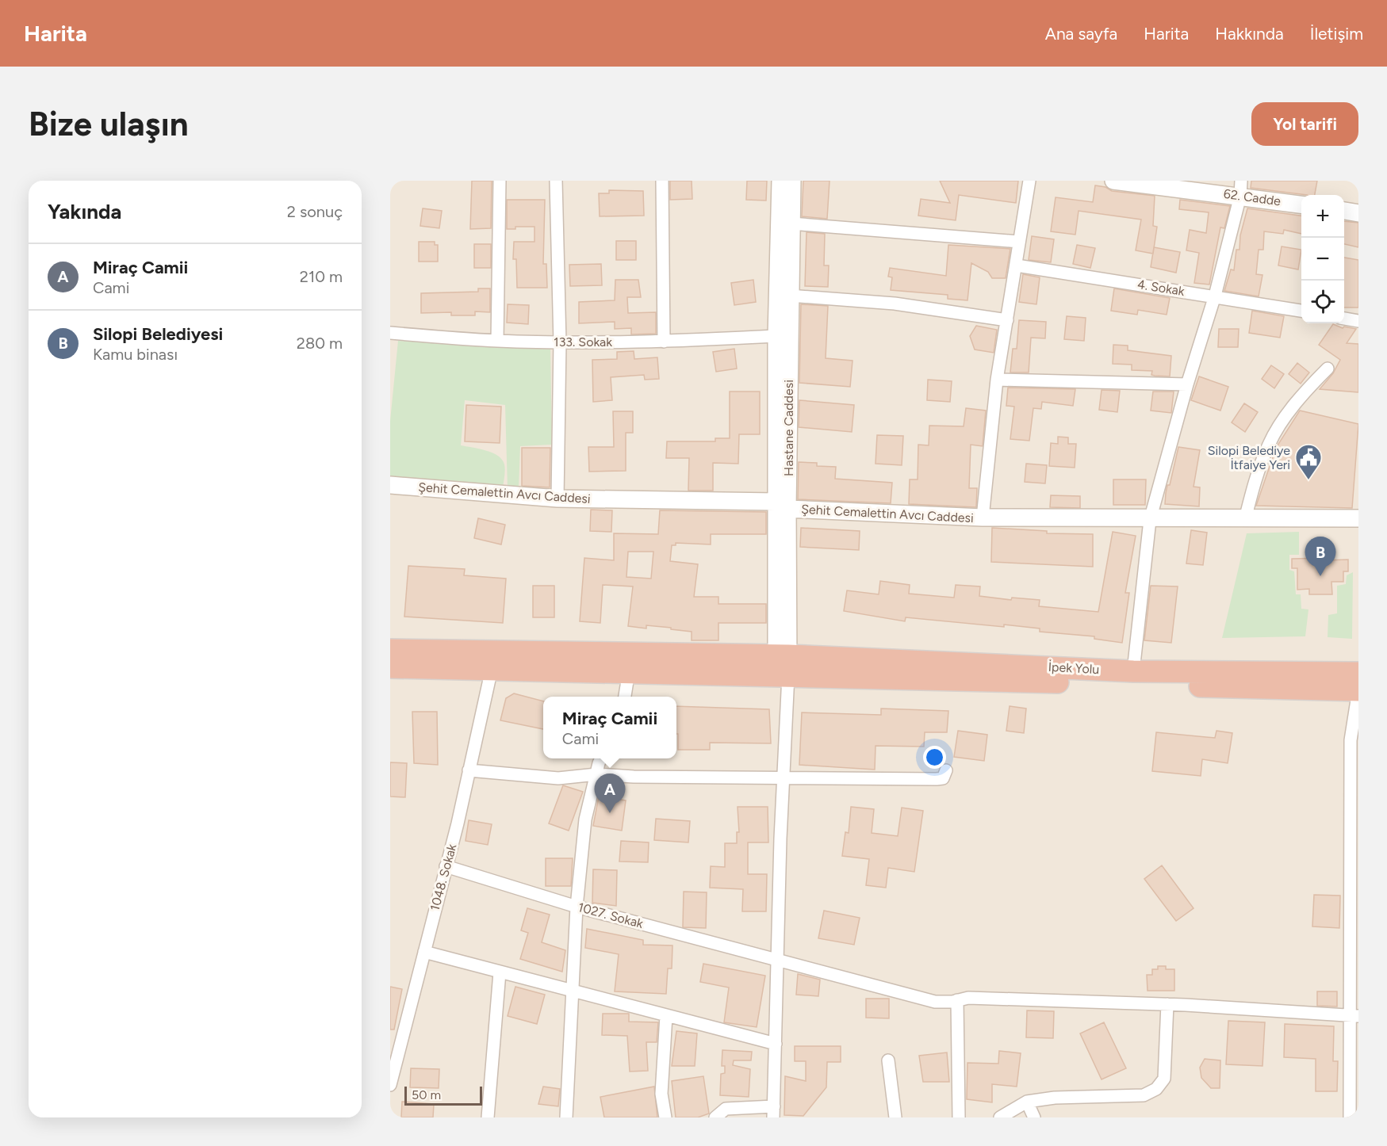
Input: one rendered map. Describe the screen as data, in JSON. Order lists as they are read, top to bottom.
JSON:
{
  "streets": {
    "highway": ["İpek Yolu"],
    "street": [
      "62. Cadde",
      "4. Sokak",
      "133. Sokak",
      "Hastane Caddesi",
      "Şehit Cemalettin Avcı Caddesi",
      "1048. Sokak",
      "1027. Sokak"
    ]
  },
  "crossings": [
    ["133. Sokak", "Hastane Caddesi"],
    ["Hastane Caddesi", "Şehit Cemalettin Avcı Caddesi"],
    ["Hastane Caddesi", "İpek Yolu"],
    ["1048. Sokak", "1027. Sokak"]
  ],
  "places": {
    "public building": ["Silopi Belediye İtfaiye Yeri"]
  },
  "scale_bar": "50 m",
  "page": {
    "header": "Harita",
    "nav": [
      "Ana sayfa",
      "Harita",
      "Hakkında",
      "İletişim"
    ],
    "buttons": "Yol tarifi",
    "title": "Bize ulaşın",
    "heading": ["Yakında", "2 sonuç"],
    "map_buttons": ["+", "−"],
    "list": [
      {
        "mark": "A",
        "name": "Miraç Camii",
        "note": "Cami",
        "value": "210 m"
      },
      {
        "mark": "B",
        "name": "Silopi Belediyesi",
        "note": "Kamu binası",
        "value": "280 m"
      }
    ],
    "pins": ["B", "A"],
    "popup": ["Miraç Camii", "Cami"],
    "scale": "50 m"
  }
}
